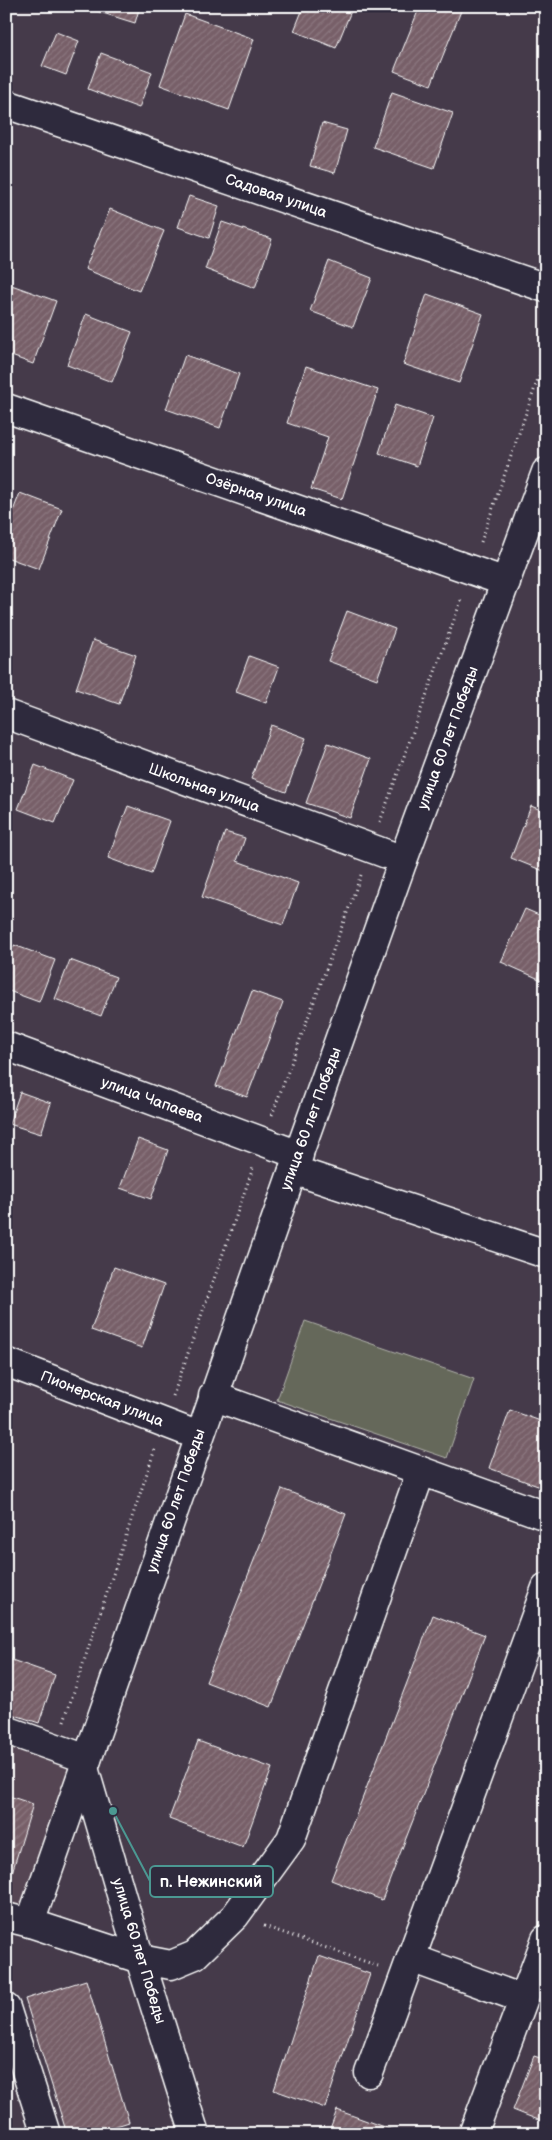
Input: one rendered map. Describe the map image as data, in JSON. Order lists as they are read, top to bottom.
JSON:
{
  "streets": {
    "street": [
      "Садовая улица",
      "Озёрная улица",
      "улица 60 лет Победы",
      "Школьная улица",
      "улица Чапаева",
      "Пионерская улица"
    ]
  },
  "crossings": [
    ["Озёрная улица", "улица 60 лет Победы"],
    ["улица 60 лет Победы", "Школьная улица"],
    ["улица 60 лет Победы", "улица Чапаева"],
    ["улица 60 лет Победы", "Пионерская улица"]
  ],
  "places": ["п. Нежинский"]
}
